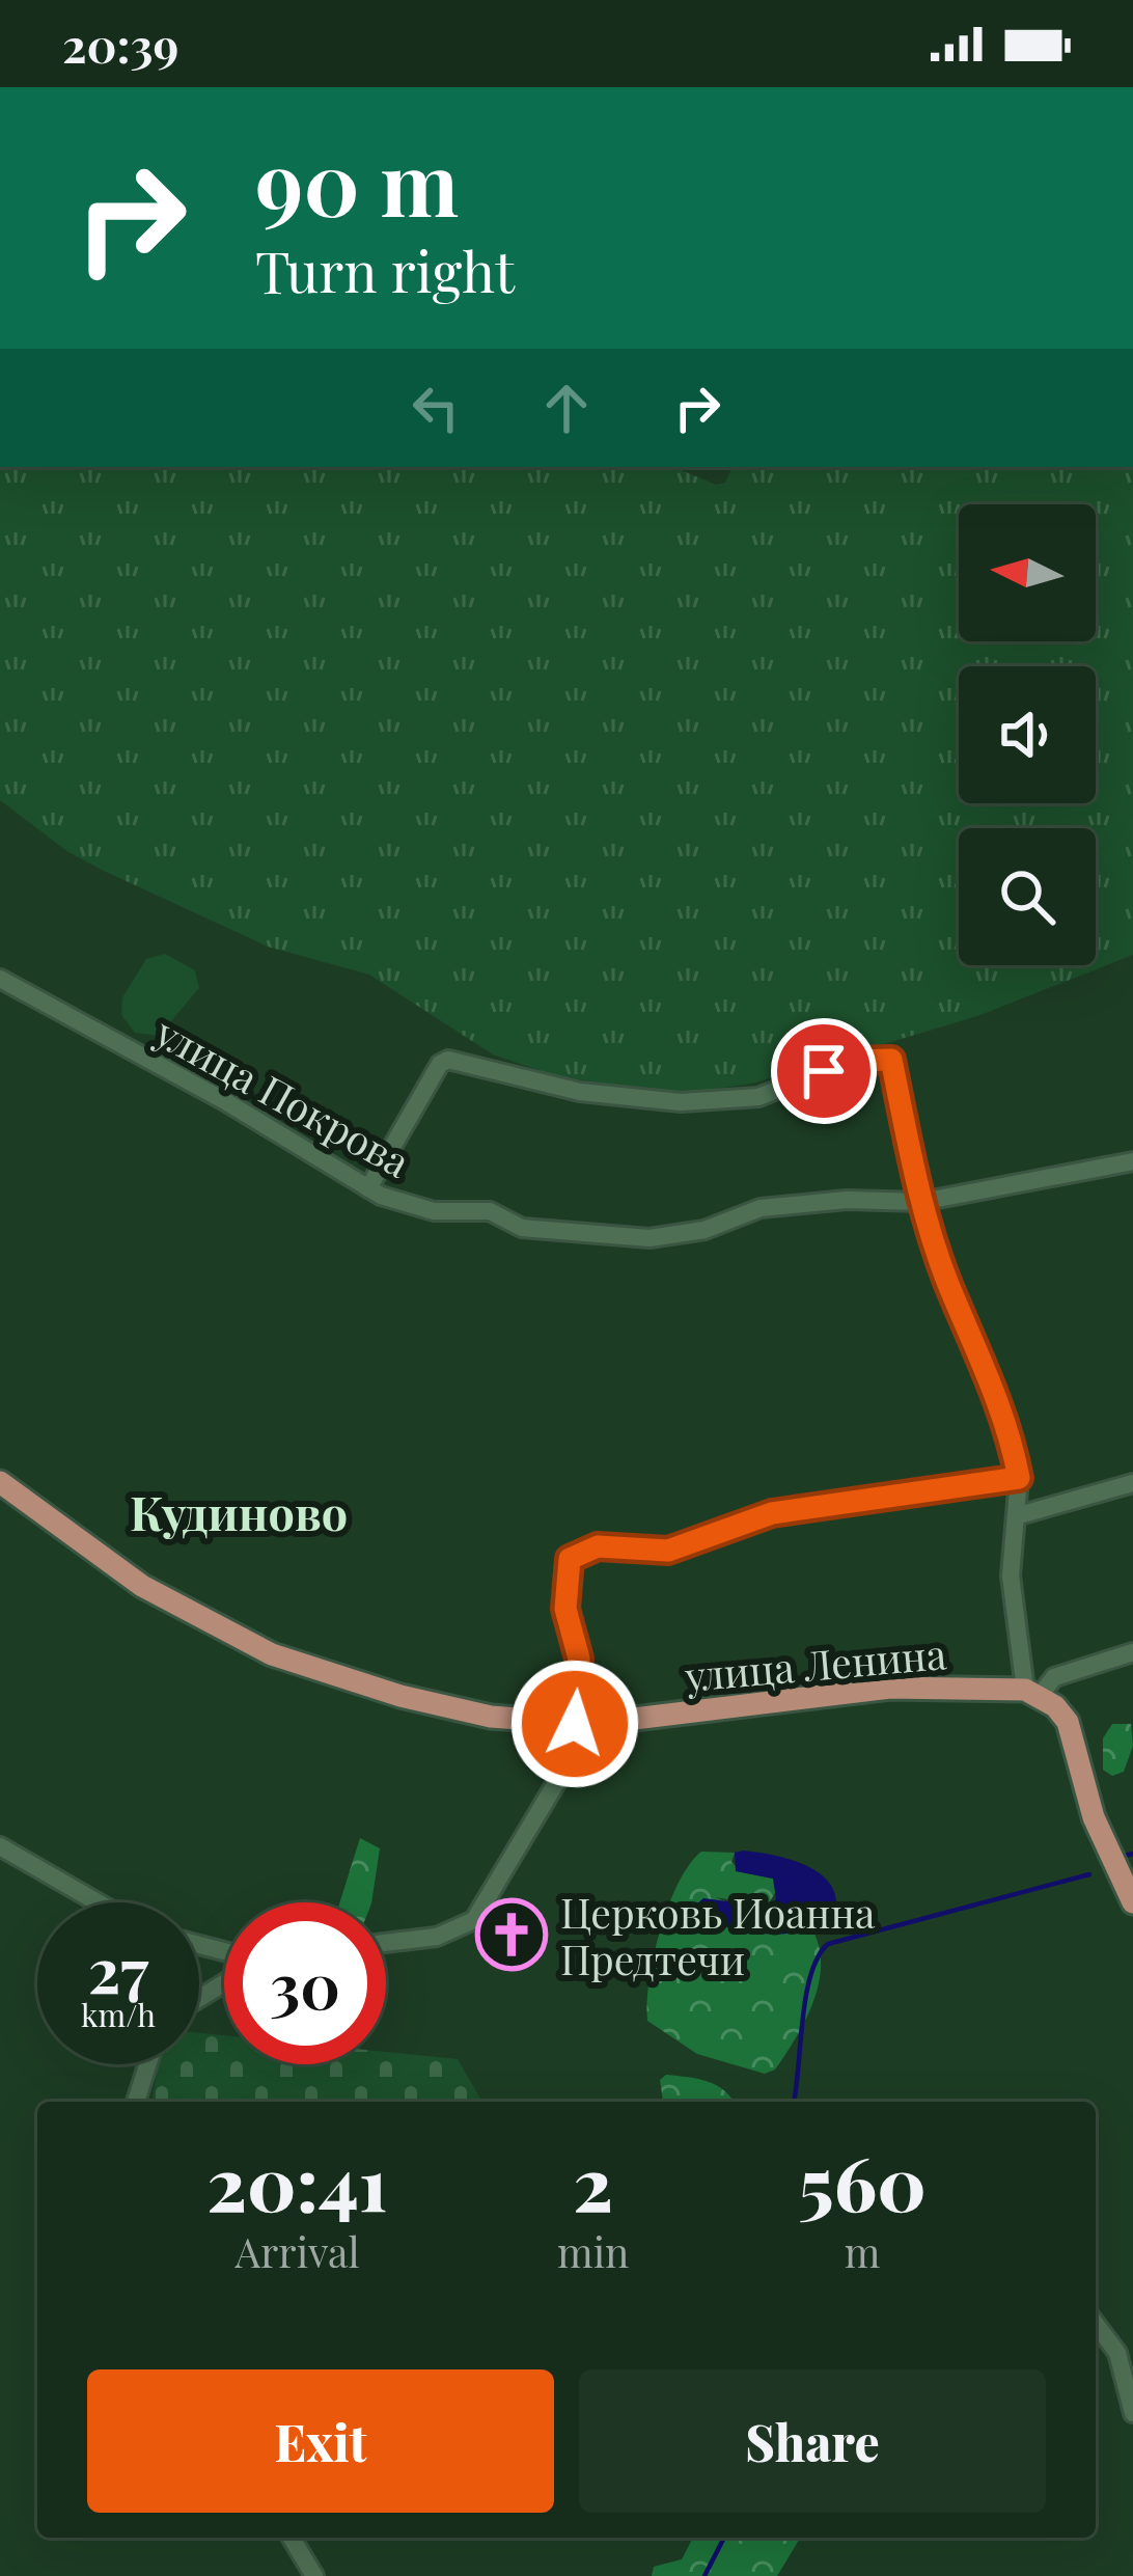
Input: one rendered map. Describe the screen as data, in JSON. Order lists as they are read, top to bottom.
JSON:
{
  "streets": {
    "main road": ["улица Ленина"],
    "street": ["улица Покрова"]
  },
  "districts": ["Кудиново"],
  "places": {
    "church": ["Церковь Иоанна Предтечи"]
  },
  "north": "left",
  "page": {
    "status": "20:39",
    "turn": ["90 m", "Turn right"],
    "speed": "27 km/h",
    "limit": "30",
    "eta": [
      "20:41",
      "Arrival",
      "2",
      "min",
      "560",
      "m"
    ],
    "buttons": ["Exit", "Share"]
  }
}
